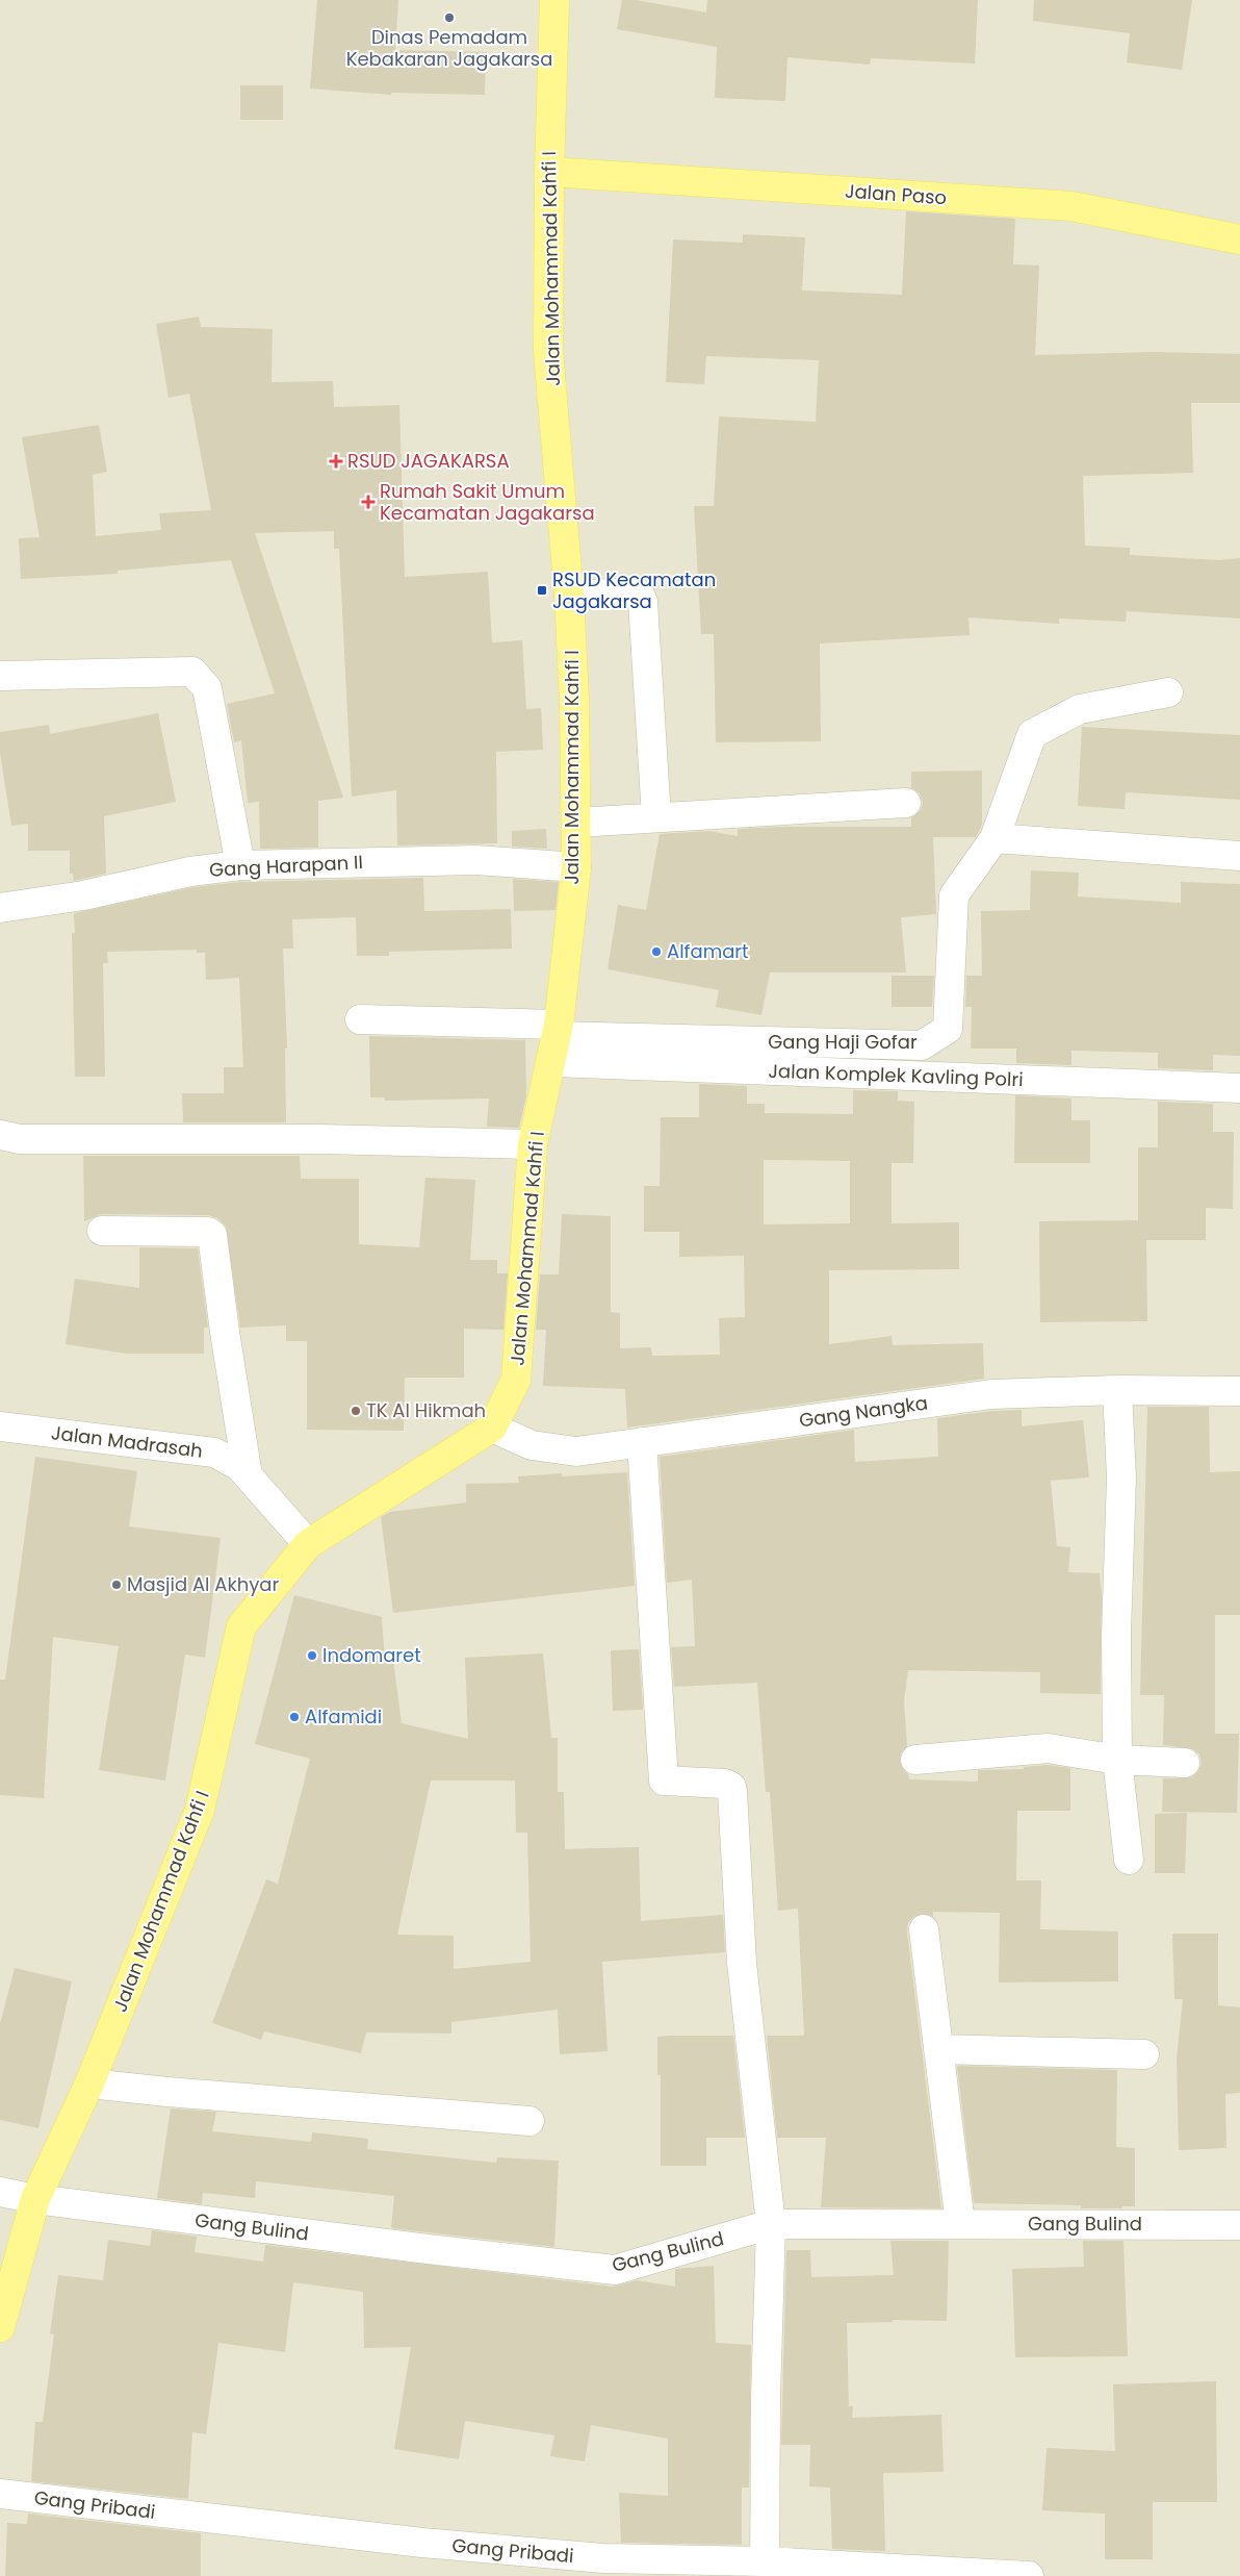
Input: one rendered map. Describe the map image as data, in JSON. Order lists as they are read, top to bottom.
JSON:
{
  "streets": {
    "main road": ["Jalan Paso", "Jalan Mohammad Kahfi I"],
    "street": [
      "Gang Harapan II",
      "Gang Haji Gofar",
      "Jalan Komplek Kavling Polri",
      "Gang Nangka",
      "Jalan Madrasah",
      "Gang Bulind",
      "Gang Pribadi"
    ]
  },
  "crossings": [
    ["Jalan Paso", "Jalan Mohammad Kahfi I"],
    ["Jalan Mohammad Kahfi I", "Gang Harapan II"],
    ["Jalan Mohammad Kahfi I", "Gang Haji Gofar"],
    ["Jalan Mohammad Kahfi I", "Jalan Komplek Kavling Polri"],
    ["Jalan Mohammad Kahfi I", "Gang Nangka"],
    ["Jalan Mohammad Kahfi I", "Jalan Madrasah"],
    ["Jalan Mohammad Kahfi I", "Gang Bulind"],
    ["Gang Haji Gofar", "Jalan Komplek Kavling Polri"]
  ],
  "places": {
    "other": [
      "Dinas Pemadam Kebakaran Jagakarsa",
      "Alfamart",
      "TK Al Hikmah",
      "Masjid Al Akhyar",
      "Indomaret",
      "Alfamidi"
    ],
    "health": ["RSUD JAGAKARSA", "Rumah Sakit Umum Kecamatan Jagakarsa"],
    "transit": ["RSUD Kecamatan Jagakarsa"]
  }
}
